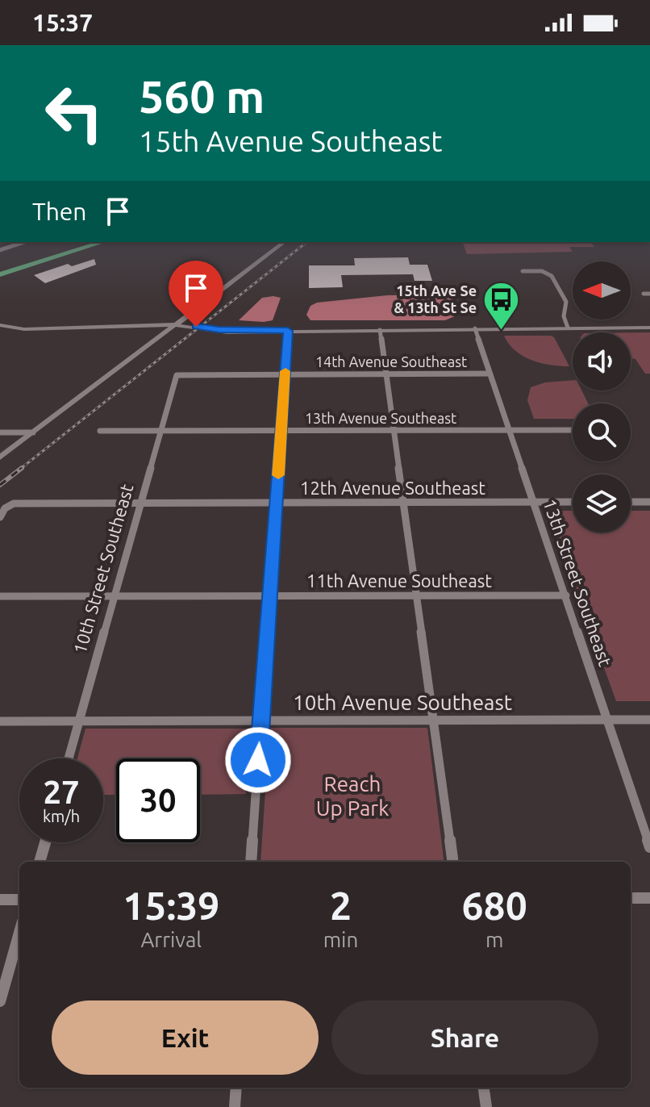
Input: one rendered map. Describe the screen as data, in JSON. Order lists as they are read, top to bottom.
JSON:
{
  "streets": {
    "street": [
      "14th Avenue Southeast",
      "13th Avenue Southeast",
      "12th Avenue Southeast",
      "10th Street Southeast",
      "11th Avenue Southeast",
      "13th Street Southeast",
      "10th Avenue Southeast"
    ]
  },
  "crossings": [
    ["14th Avenue Southeast", "10th Street Southeast"],
    ["14th Avenue Southeast", "13th Street Southeast"],
    ["13th Avenue Southeast", "10th Street Southeast"],
    ["13th Avenue Southeast", "13th Street Southeast"],
    ["12th Avenue Southeast", "10th Street Southeast"],
    ["12th Avenue Southeast", "13th Street Southeast"],
    ["10th Street Southeast", "11th Avenue Southeast"],
    ["10th Street Southeast", "10th Avenue Southeast"],
    ["11th Avenue Southeast", "13th Street Southeast"],
    ["13th Street Southeast", "10th Avenue Southeast"]
  ],
  "parks": ["Reach Up Park"],
  "places": {
    "bus stop": ["15th Ave Se & 13th St Se"]
  },
  "north": "left",
  "page": {
    "status": "15:37",
    "turn": ["560 m", "15th Avenue Southeast"],
    "then": "Then",
    "speed": "27 km/h",
    "limit": "30",
    "eta": [
      "15:39",
      "Arrival",
      "2",
      "min",
      "680",
      "m"
    ],
    "buttons": ["Exit", "Share"]
  }
}
